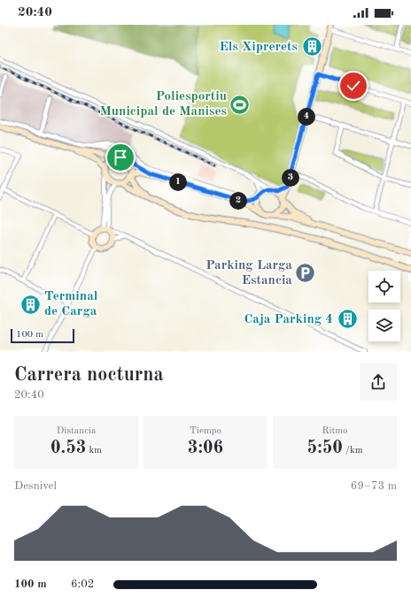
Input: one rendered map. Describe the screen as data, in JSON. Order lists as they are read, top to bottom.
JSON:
{
  "places": {
    "building": ["Els Xiprerets", "Terminal de Carga", "Caja Parking 4"],
    "sports": ["Poliesportiu Municipal de Manises"],
    "parking": ["Parking Larga Estancia"]
  },
  "scale_bar": "100 m",
  "page": {
    "status": "20:40",
    "pins": [
      "4",
      "3",
      "1",
      "2"
    ],
    "scale": "100 m",
    "heading": ["Carrera nocturna", "20:40"],
    "stats": [
      ["Distancia", "0.53 km"],
      ["Tiempo", "3:06"],
      ["Ritmo", "5:50 /km"]
    ],
    "chart": ["Desnivel", "69–73 m"],
    "list": [
      {
        "name": "100 m",
        "note": "6:02"
      }
    ]
  }
}
